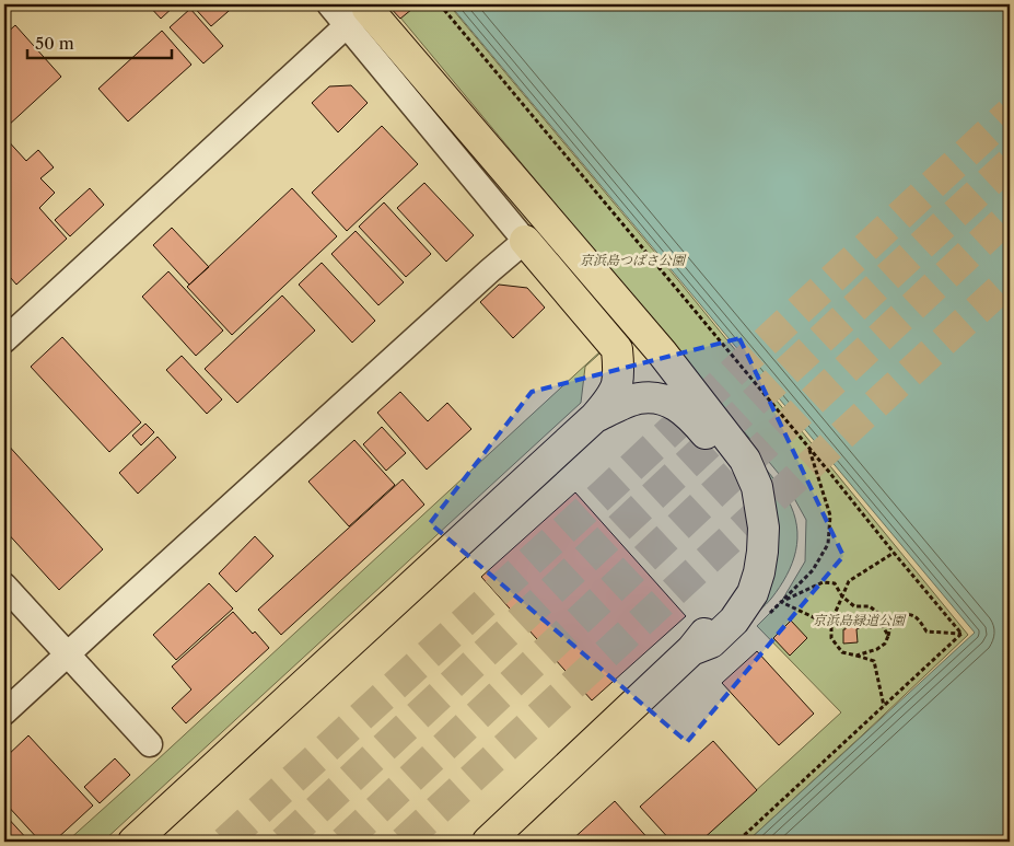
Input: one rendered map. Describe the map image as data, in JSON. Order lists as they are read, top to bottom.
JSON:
{
  "parks": ["京浜島つばさ公園", "京浜島緑道公園"],
  "scale_bar": "50 m"
}
